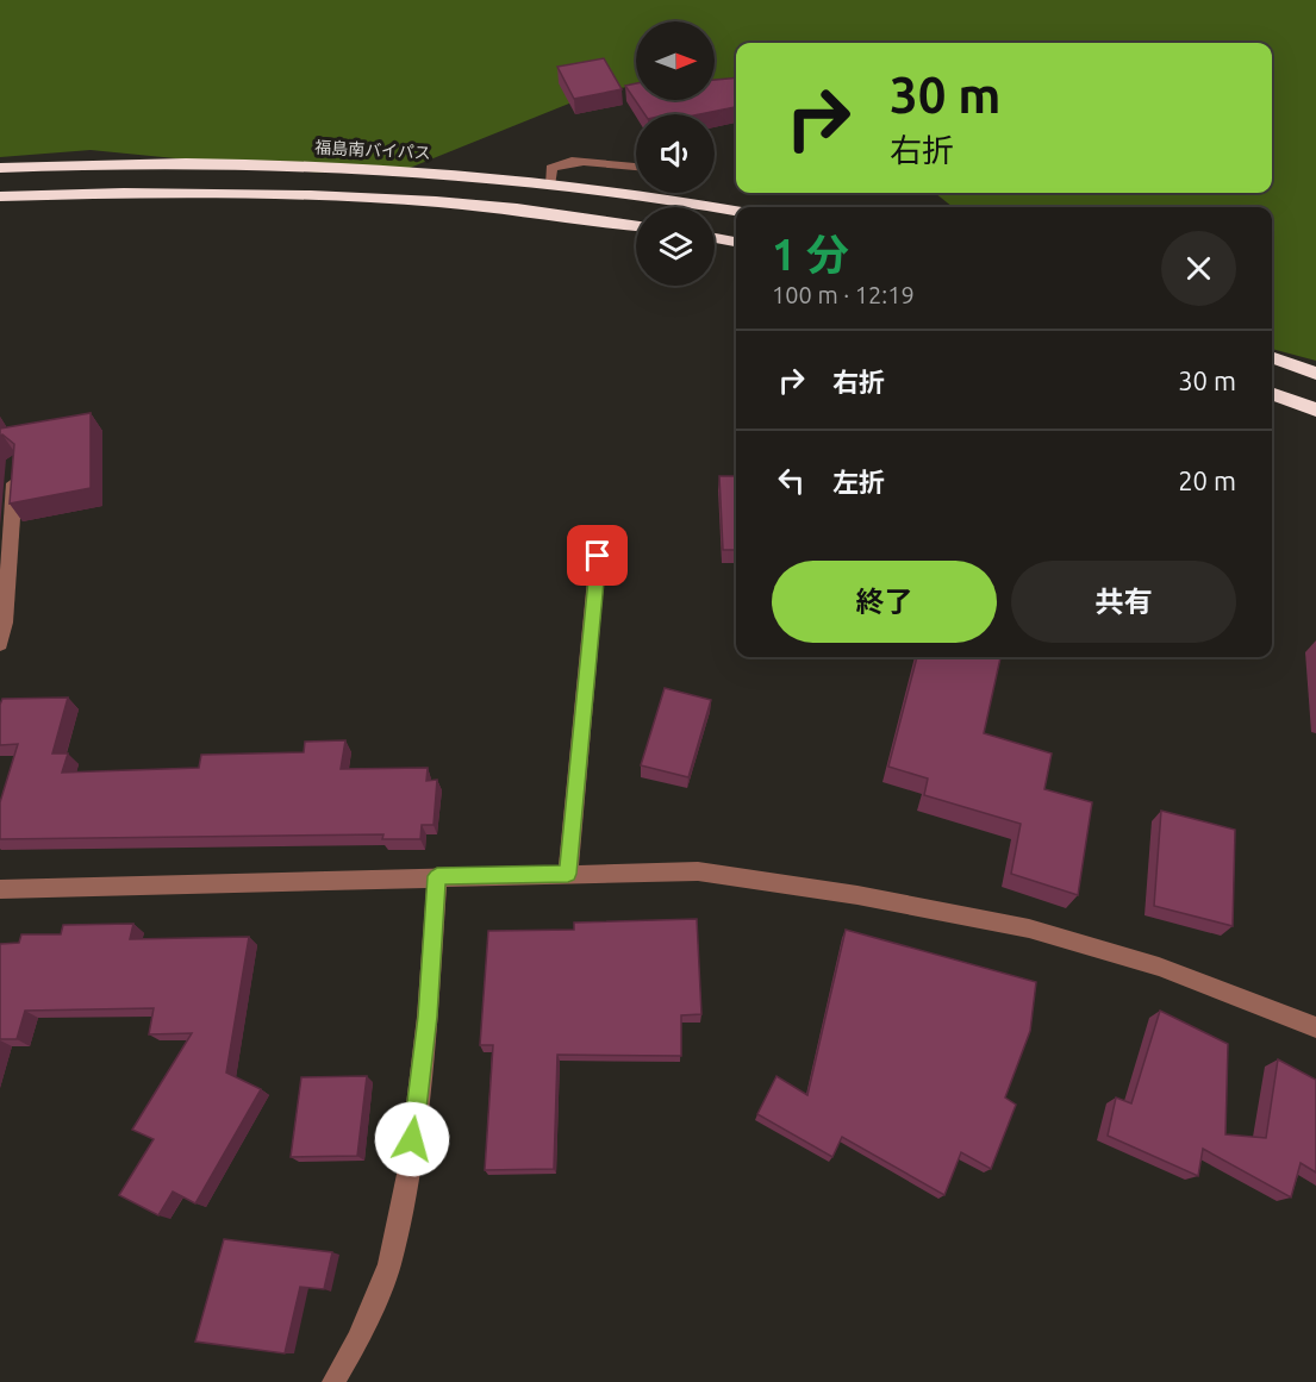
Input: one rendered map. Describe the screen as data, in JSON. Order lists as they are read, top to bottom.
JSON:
{
  "streets": {
    "highway": ["福島南バイパス"]
  },
  "north": "right",
  "page": {
    "turn": ["30 m", "右折"],
    "heading": ["1 分", "100 m · 12:19"],
    "list": [
      {
        "name": "右折",
        "value": "30 m"
      },
      {
        "name": "左折",
        "value": "20 m"
      }
    ],
    "buttons": ["終了", "共有"]
  }
}
